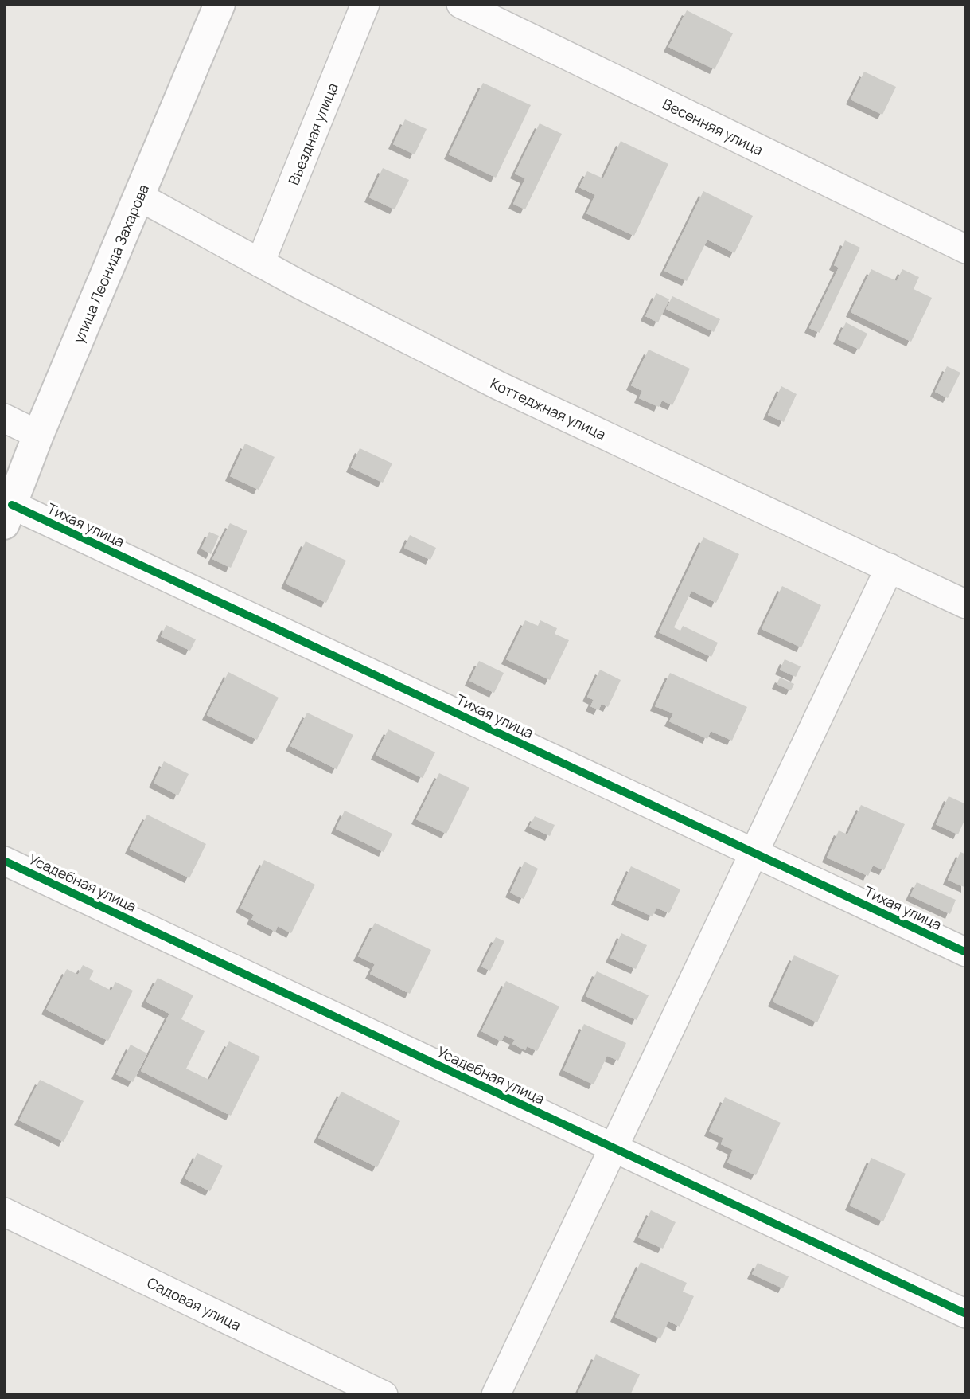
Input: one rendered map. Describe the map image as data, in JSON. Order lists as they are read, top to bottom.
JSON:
{
  "streets": {
    "main road": ["улица Леонида Захарова"],
    "street": [
      "Весенняя улица",
      "Въездная улица",
      "Коттеджная улица",
      "Тихая улица",
      "Усадебная улица",
      "Садовая улица"
    ]
  },
  "crossings": [
    ["Въездная улица", "Коттеджная улица"],
    ["улица Леонида Захарова", "Коттеджная улица"],
    ["улица Леонида Захарова", "Тихая улица"]
  ]
}
